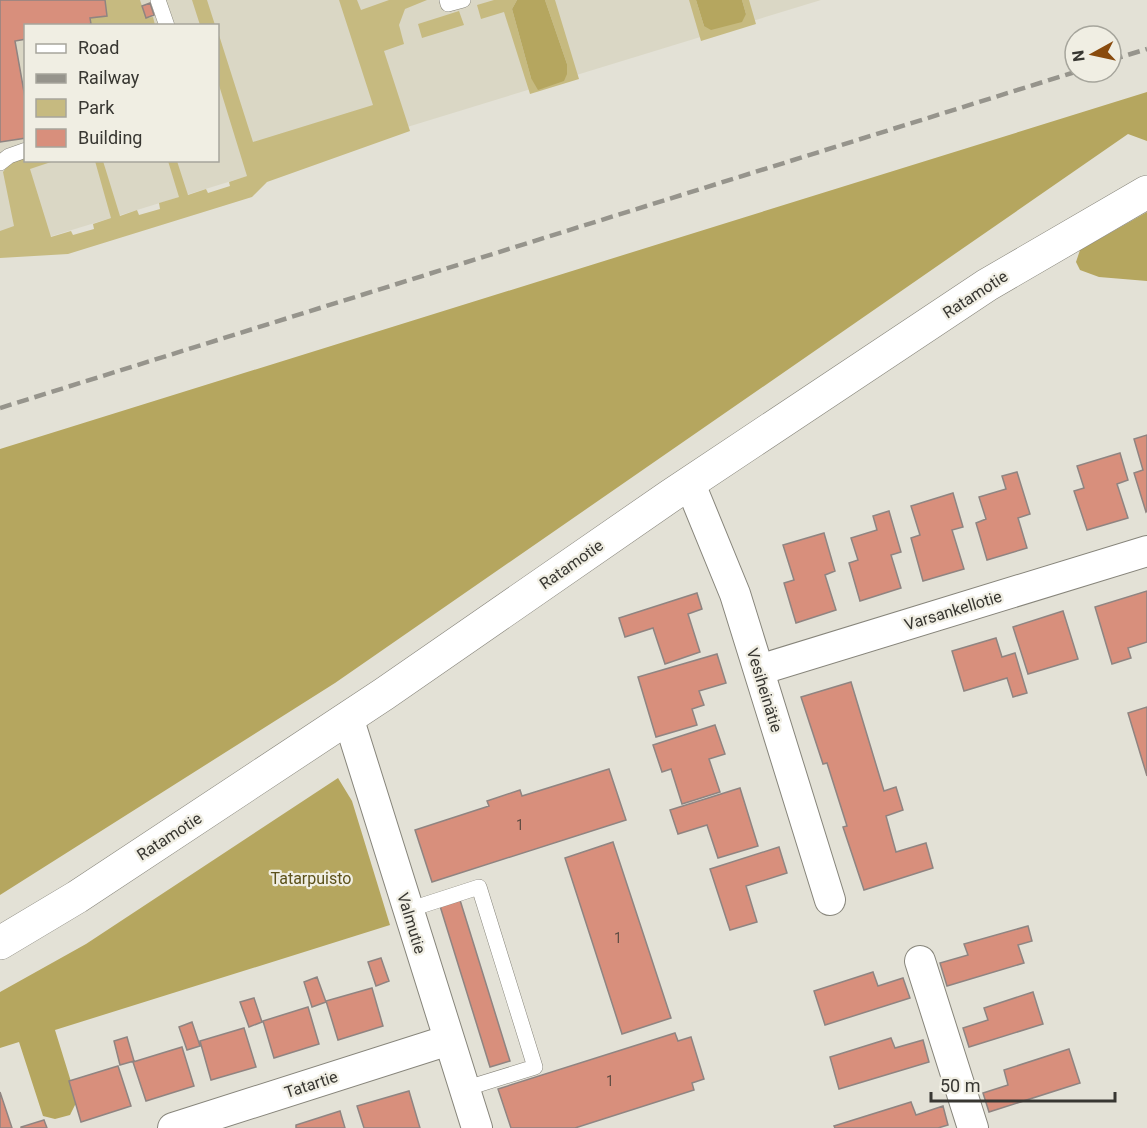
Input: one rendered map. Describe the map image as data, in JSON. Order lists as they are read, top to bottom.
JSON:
{
  "streets": {
    "street": [
      "Ratamotie",
      "Varsankellotie",
      "Vesiheinätie",
      "Valmutie",
      "Tatartie"
    ]
  },
  "crossings": [
    ["Ratamotie", "Vesiheinätie"],
    ["Ratamotie", "Valmutie"],
    ["Varsankellotie", "Vesiheinätie"],
    ["Valmutie", "Tatartie"]
  ],
  "parks": ["Tatarpuisto"],
  "house_numbers": ["1", "1", "1"],
  "legend": [
    "Road",
    "Railway",
    "Park",
    "Building"
  ],
  "scale_bar": "50 m",
  "north": "left"
}
